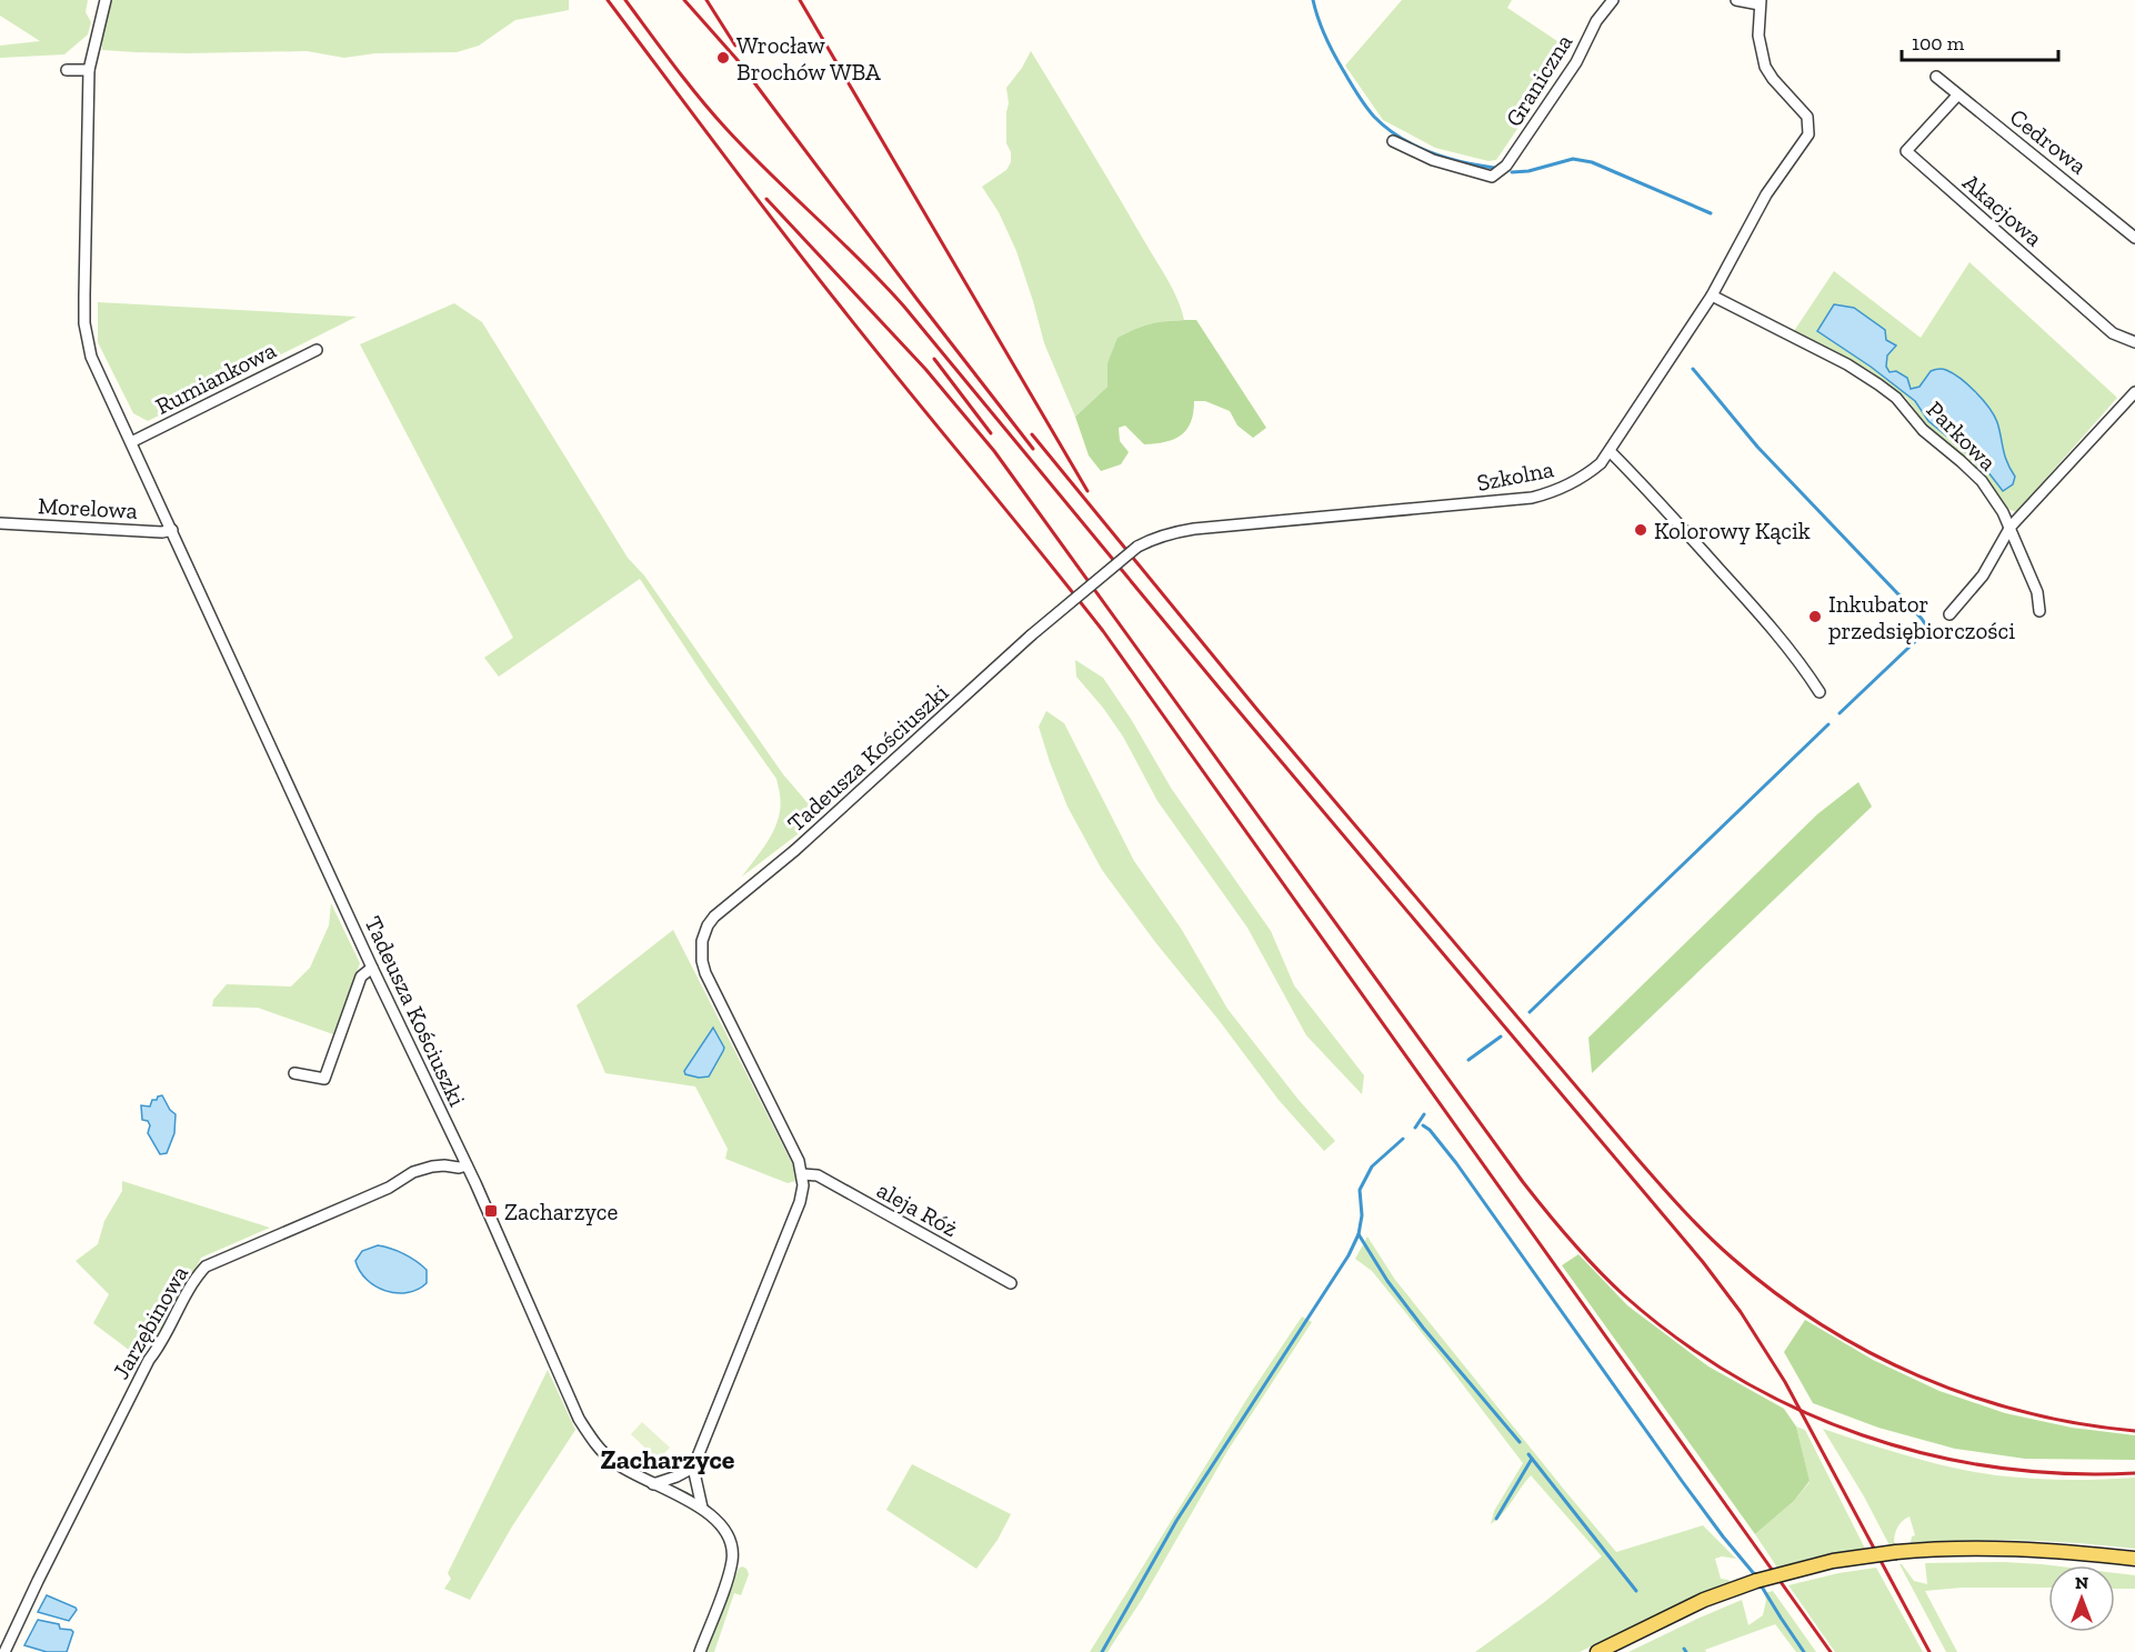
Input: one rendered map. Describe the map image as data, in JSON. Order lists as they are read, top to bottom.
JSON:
{
  "streets": {
    "street": [
      "Graniczna",
      "Cedrowa",
      "Akacjowa",
      "Rumiankowa",
      "Parkowa",
      "Szkolna",
      "Morelowa",
      "Tadeusza Kościuszki",
      "aleja Róż",
      "Jarzębinowa"
    ]
  },
  "crossings": [
    ["Cedrowa", "Akacjowa"],
    ["Rumiankowa", "Tadeusza Kościuszki"],
    ["Parkowa", "Szkolna"],
    ["Szkolna", "Tadeusza Kościuszki"],
    ["Morelowa", "Tadeusza Kościuszki"],
    ["Tadeusza Kościuszki", "aleja Róż"],
    ["Tadeusza Kościuszki", "Jarzębinowa"]
  ],
  "districts": ["Zacharzyce"],
  "places": {
    "other": ["Wrocław Brochów WBA", "Kolorowy Kącik", "Inkubator przedsiębiorczości"],
    "transit": ["Zacharzyce"]
  },
  "scale_bar": "100 m",
  "north": "top"
}
